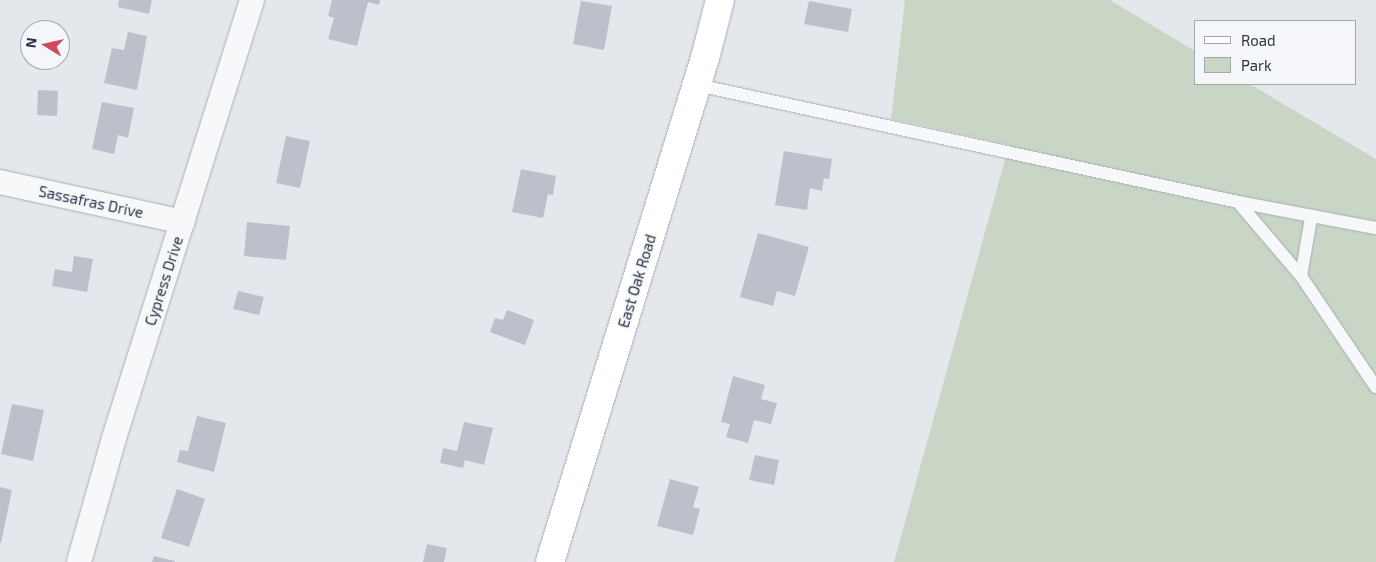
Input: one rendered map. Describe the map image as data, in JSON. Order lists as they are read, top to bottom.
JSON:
{
  "streets": {
    "street": ["Sassafras Drive", "Cypress Drive", "East Oak Road"]
  },
  "crossings": [
    ["Sassafras Drive", "Cypress Drive"]
  ],
  "legend": ["Road", "Park"],
  "north": "left"
}
